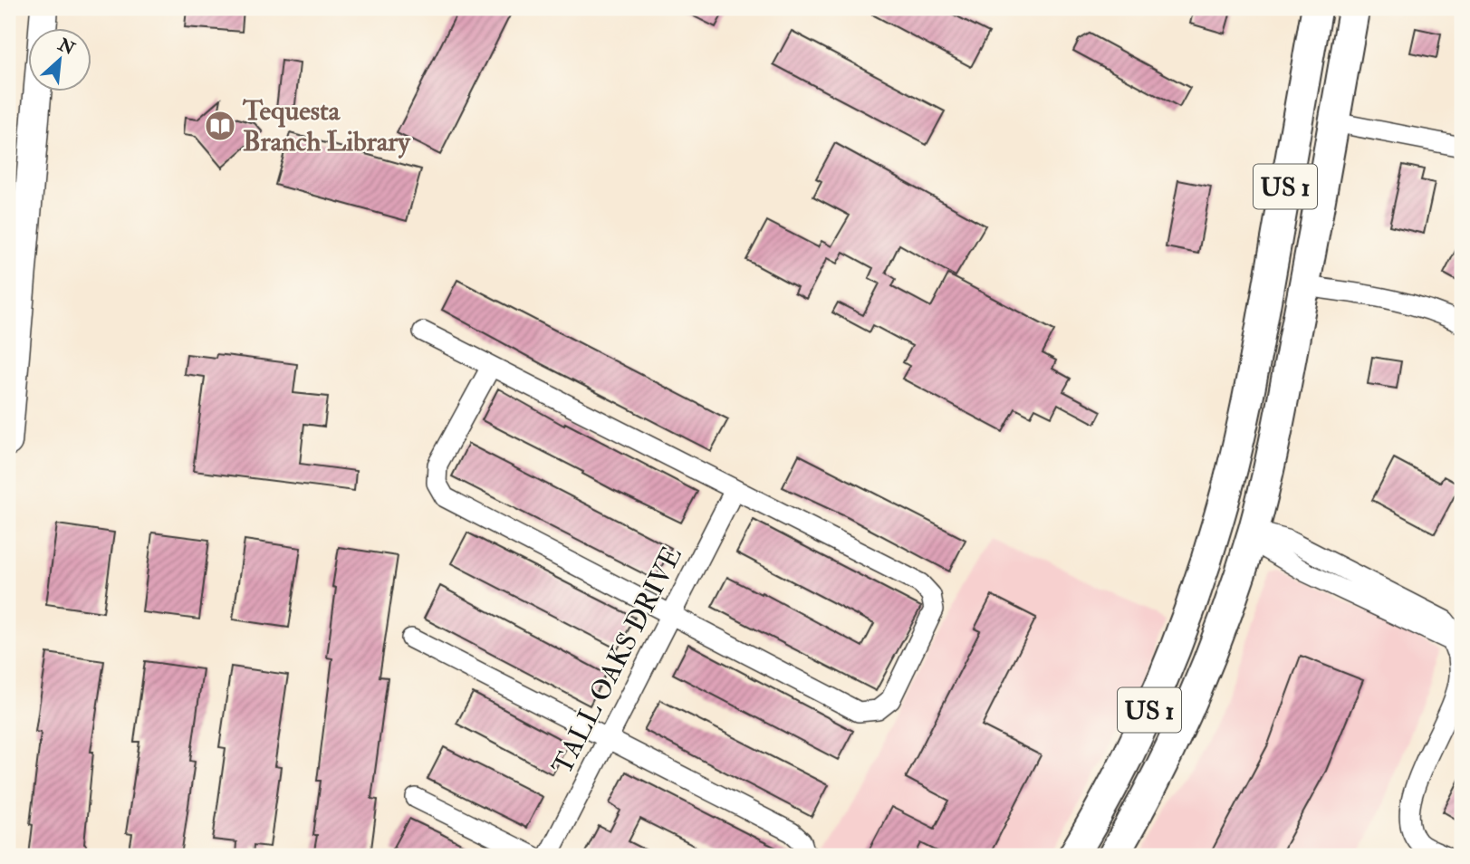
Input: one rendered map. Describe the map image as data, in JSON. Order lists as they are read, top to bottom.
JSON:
{
  "streets": {
    "main road": ["US 1"],
    "street": ["TALL OAKS DRIVE"]
  },
  "places": {
    "library": ["Tequesta Branch Library"]
  },
  "north": "top right"
}
